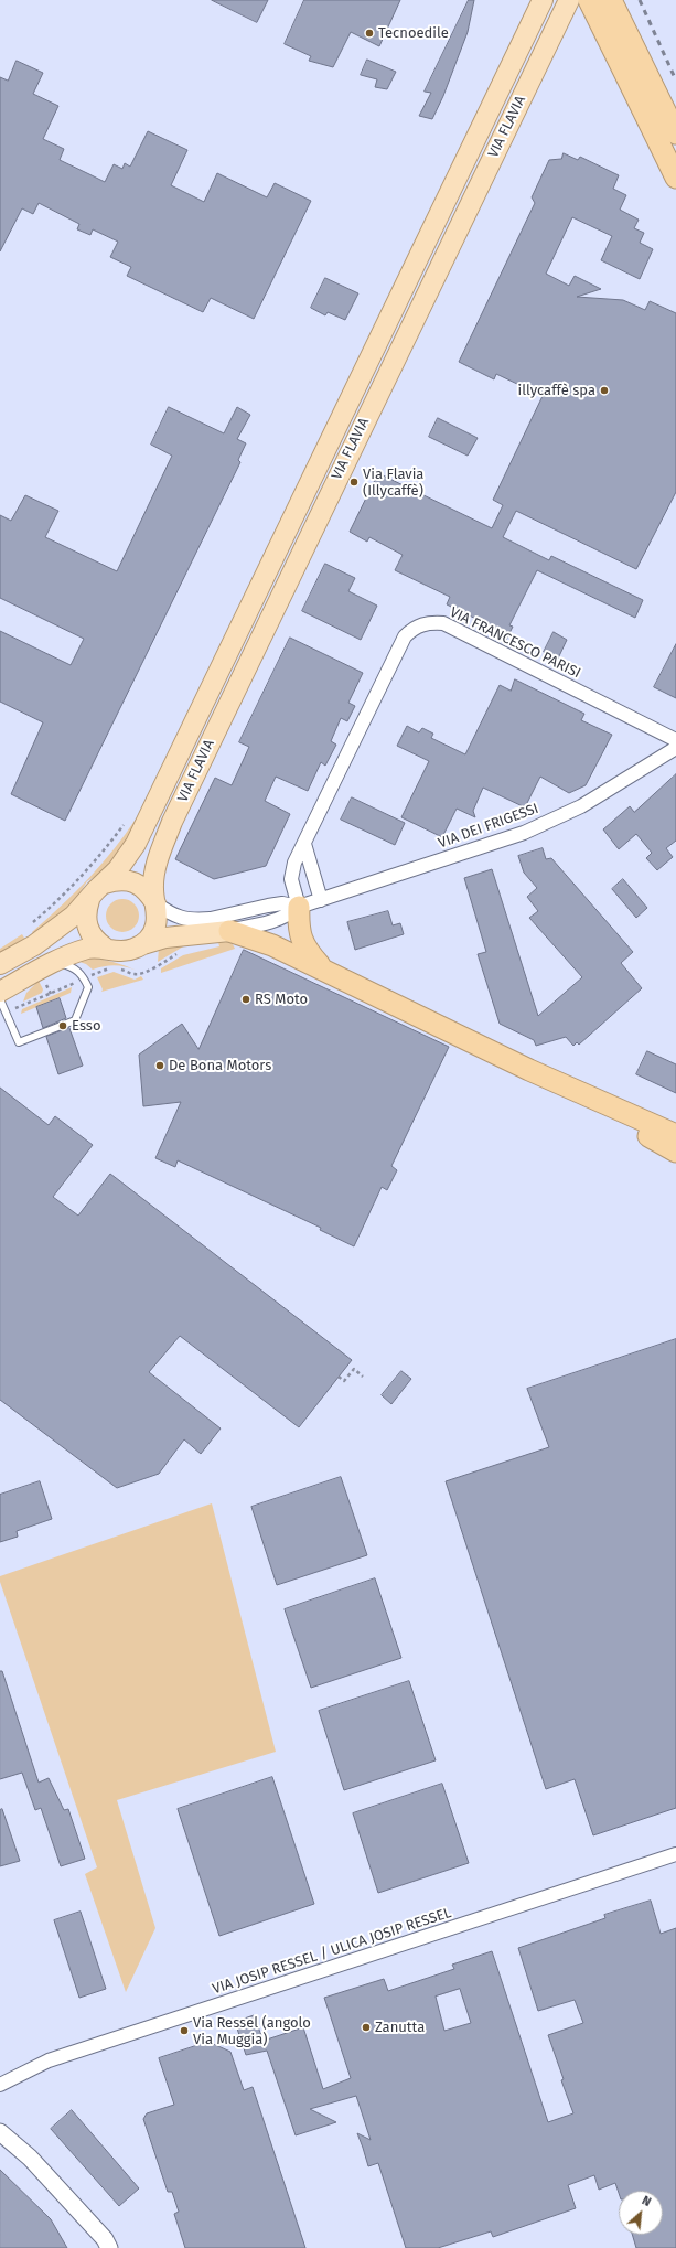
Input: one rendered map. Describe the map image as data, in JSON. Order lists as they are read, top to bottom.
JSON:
{
  "streets": {
    "main road": ["VIA FLAVIA"],
    "street": ["VIA FRANCESCO PARISI", "VIA DEI FRIGESSI", "VIA JOSIP RESSEL / ULICA JOSIP RESSEL"]
  },
  "crossings": [
    ["VIA FLAVIA", "VIA DEI FRIGESSI"],
    ["VIA FRANCESCO PARISI", "VIA DEI FRIGESSI"]
  ],
  "places": [
    "Tecnoedile",
    "illycaffè spa",
    "Via Flavia (Illycaffè)",
    "RS Moto",
    "Esso",
    "De Bona Motors",
    "Zanutta",
    "Via Ressel (angolo Via Muggia)"
  ],
  "north": "top right"
}
